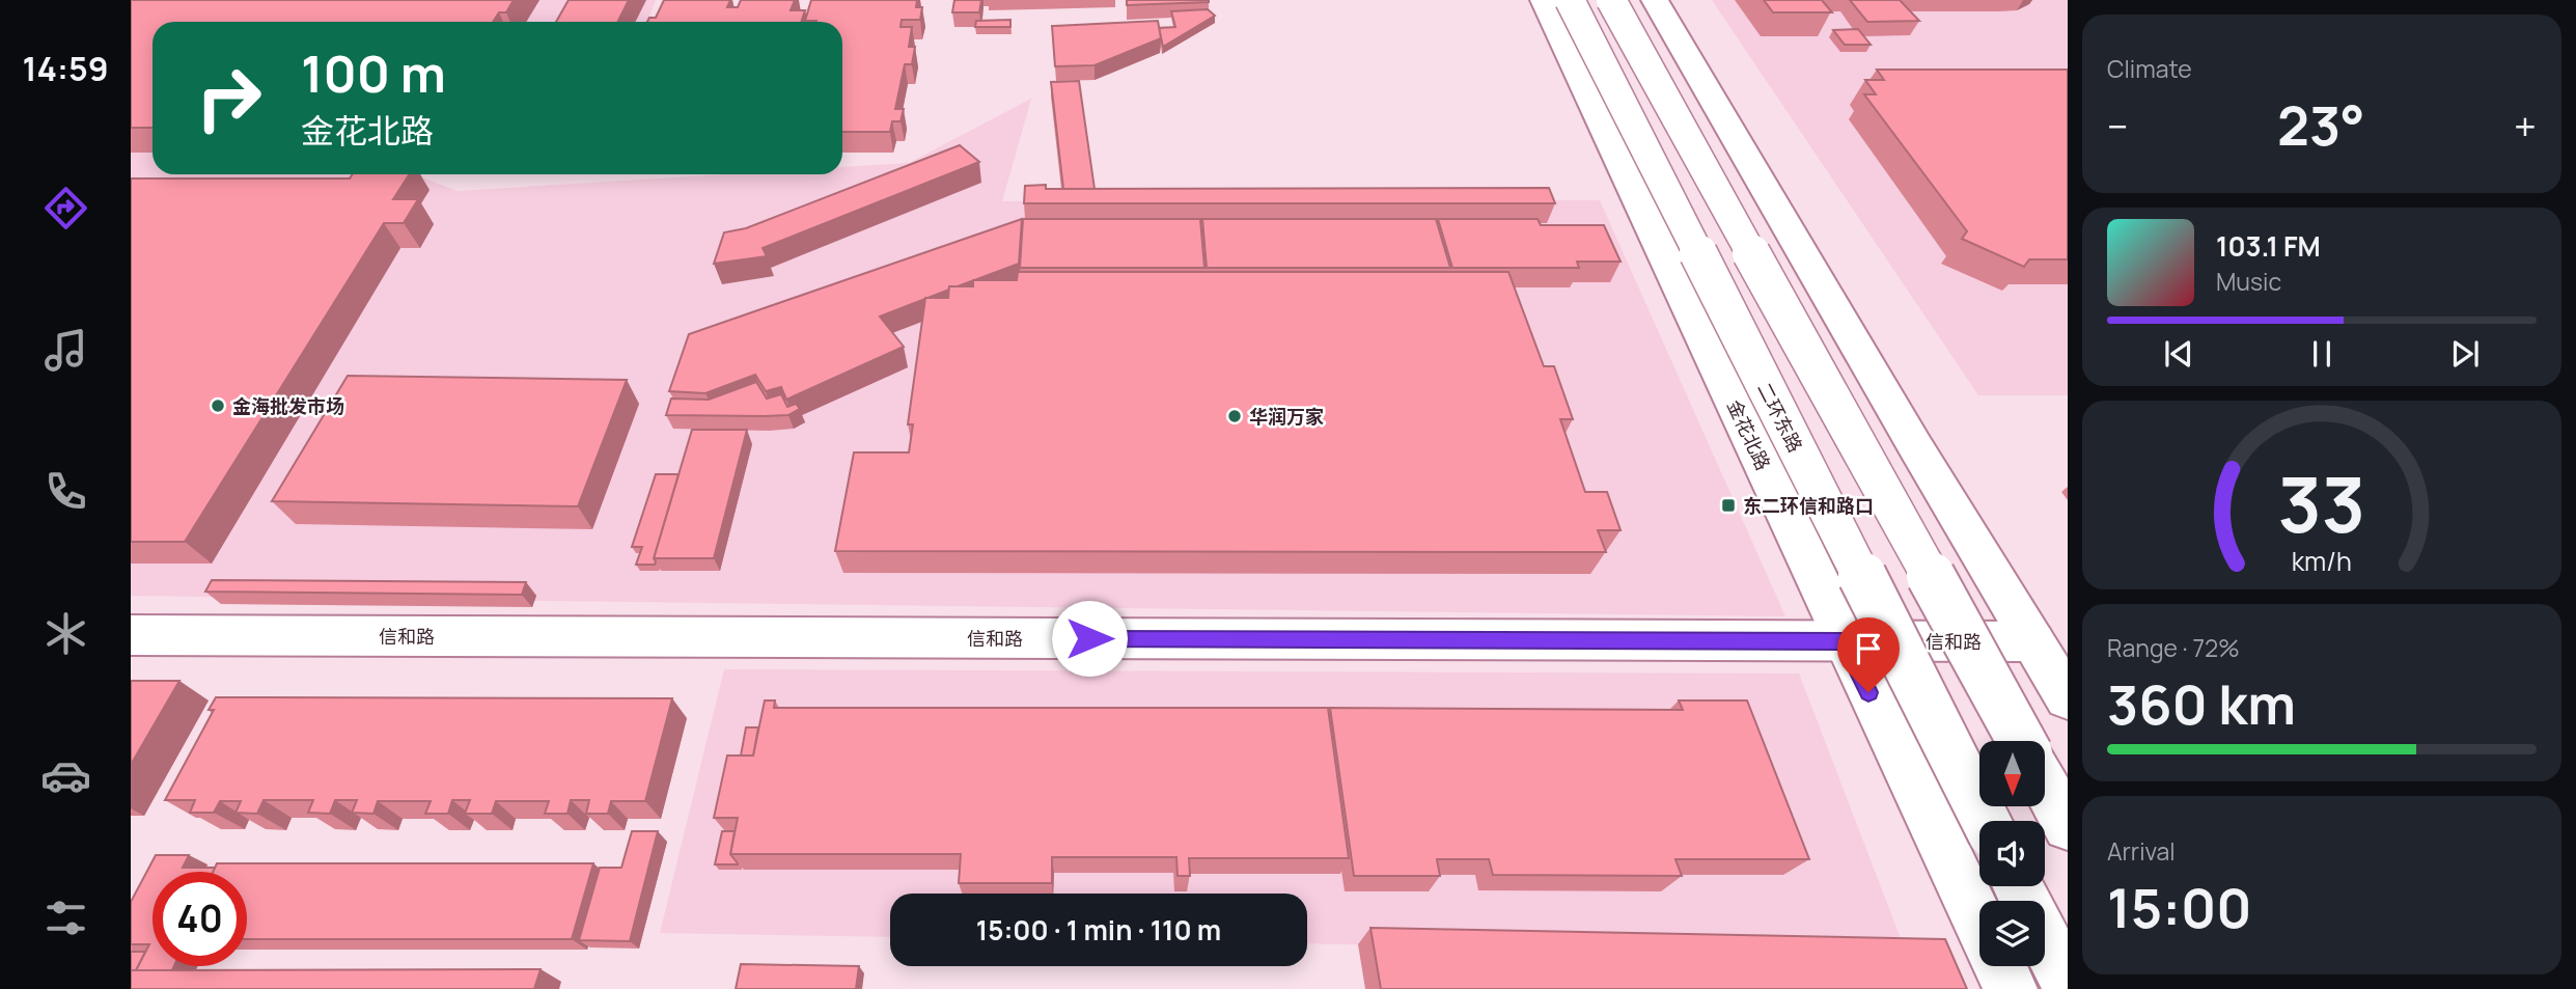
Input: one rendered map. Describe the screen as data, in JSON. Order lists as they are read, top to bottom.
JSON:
{
  "streets": {
    "main road": ["二环东路", "金花北路", "信和路"]
  },
  "crossings": [
    ["金花北路", "信和路"]
  ],
  "places": {
    "other": ["金海批发市场", "华润万家"],
    "transit": ["东二环信和路口"]
  },
  "north": "bottom",
  "page": {
    "tabs": "14:59",
    "tile": [
      "Climate",
      ["Range · 72%", "360 km"],
      ["Arrival", "15:00"]
    ],
    "turn": ["100 m", "金花北路"],
    "heat": ["−", "23°", "+"],
    "song": ["103.1 FM", "Music"],
    "limit": "40",
    "trip": "15:00 · 1 min · 110 m",
    "gauge": ["33", "km/h"]
  }
}
